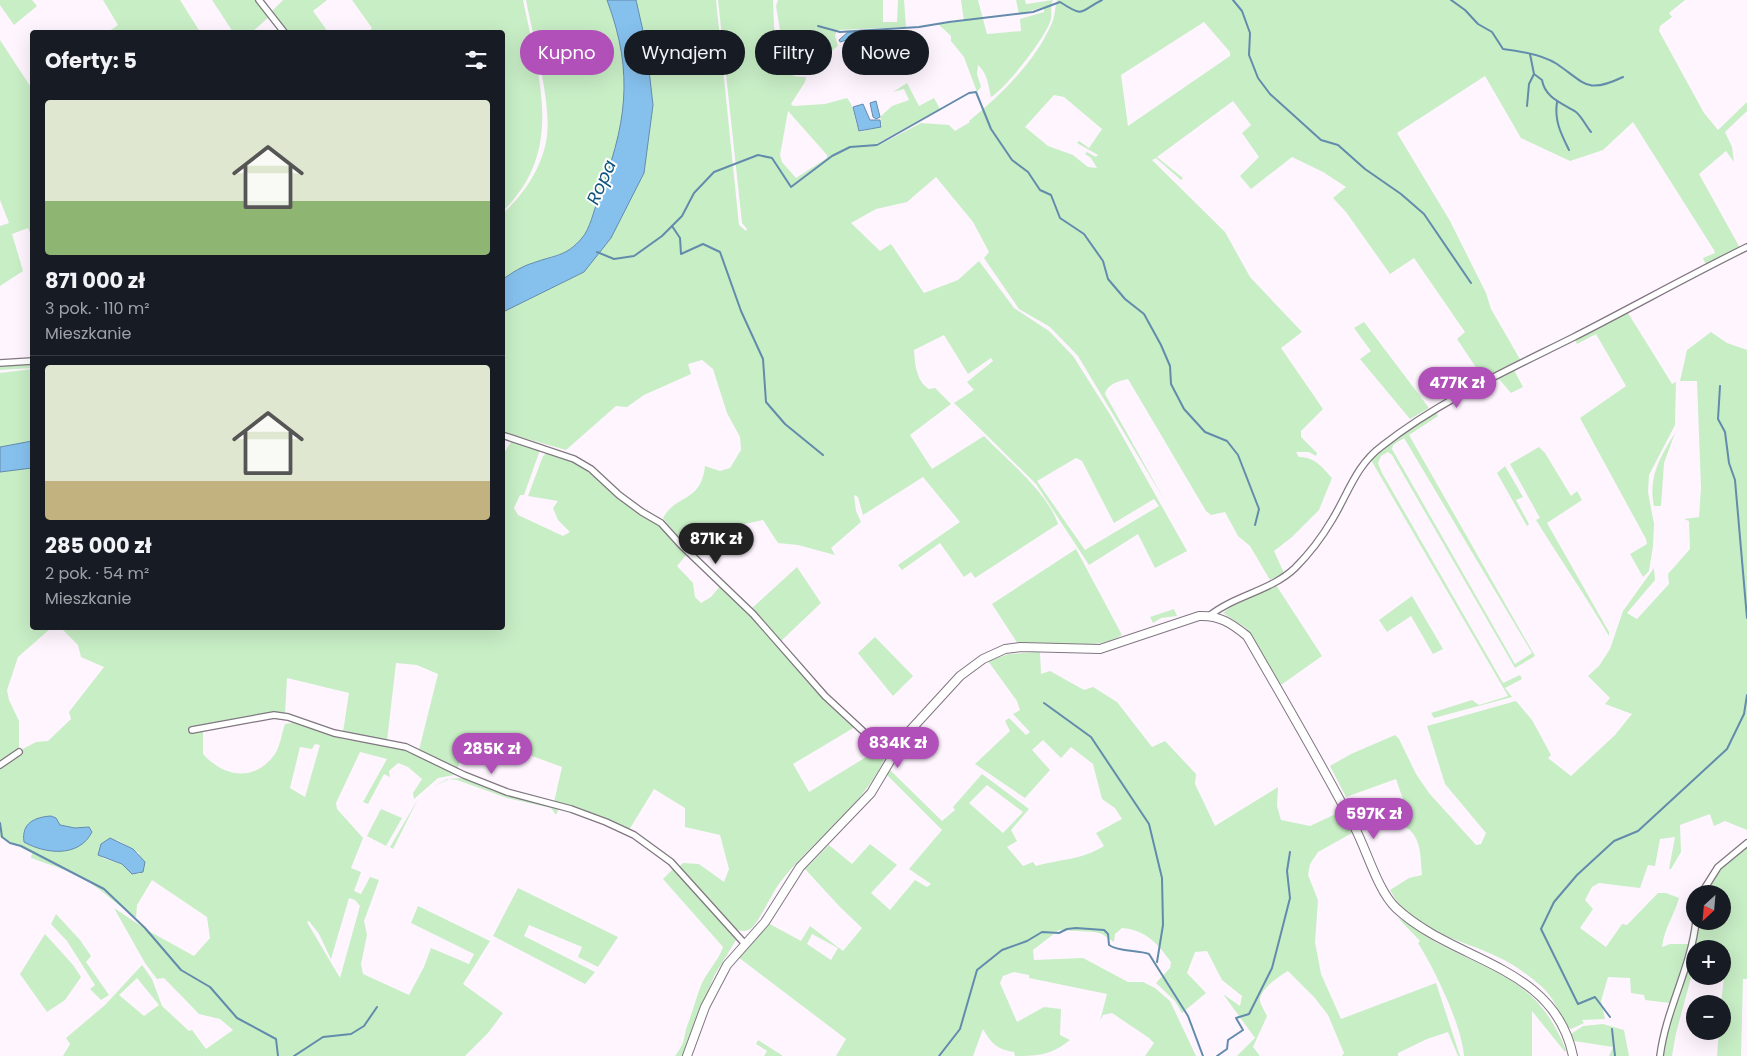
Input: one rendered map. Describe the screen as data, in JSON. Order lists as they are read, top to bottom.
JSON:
{
  "water": ["Ropa"],
  "north": "bottom left",
  "page": {
    "chip": [
      "Kupno",
      "Wynajem",
      "Filtry",
      "Nowe"
    ],
    "heading": "Oferty: 5",
    "list": [
      {
        "name": "871 000 zł",
        "note": "3 pok. · 110 m² · Mieszkanie"
      },
      {
        "name": "285 000 zł",
        "note": "2 pok. · 54 m² · Mieszkanie"
      }
    ],
    "price": [
      "477K zł",
      "871K zł",
      "834K zł",
      "285K zł",
      "597K zł"
    ],
    "map_buttons": ["+", "−"]
  }
}
